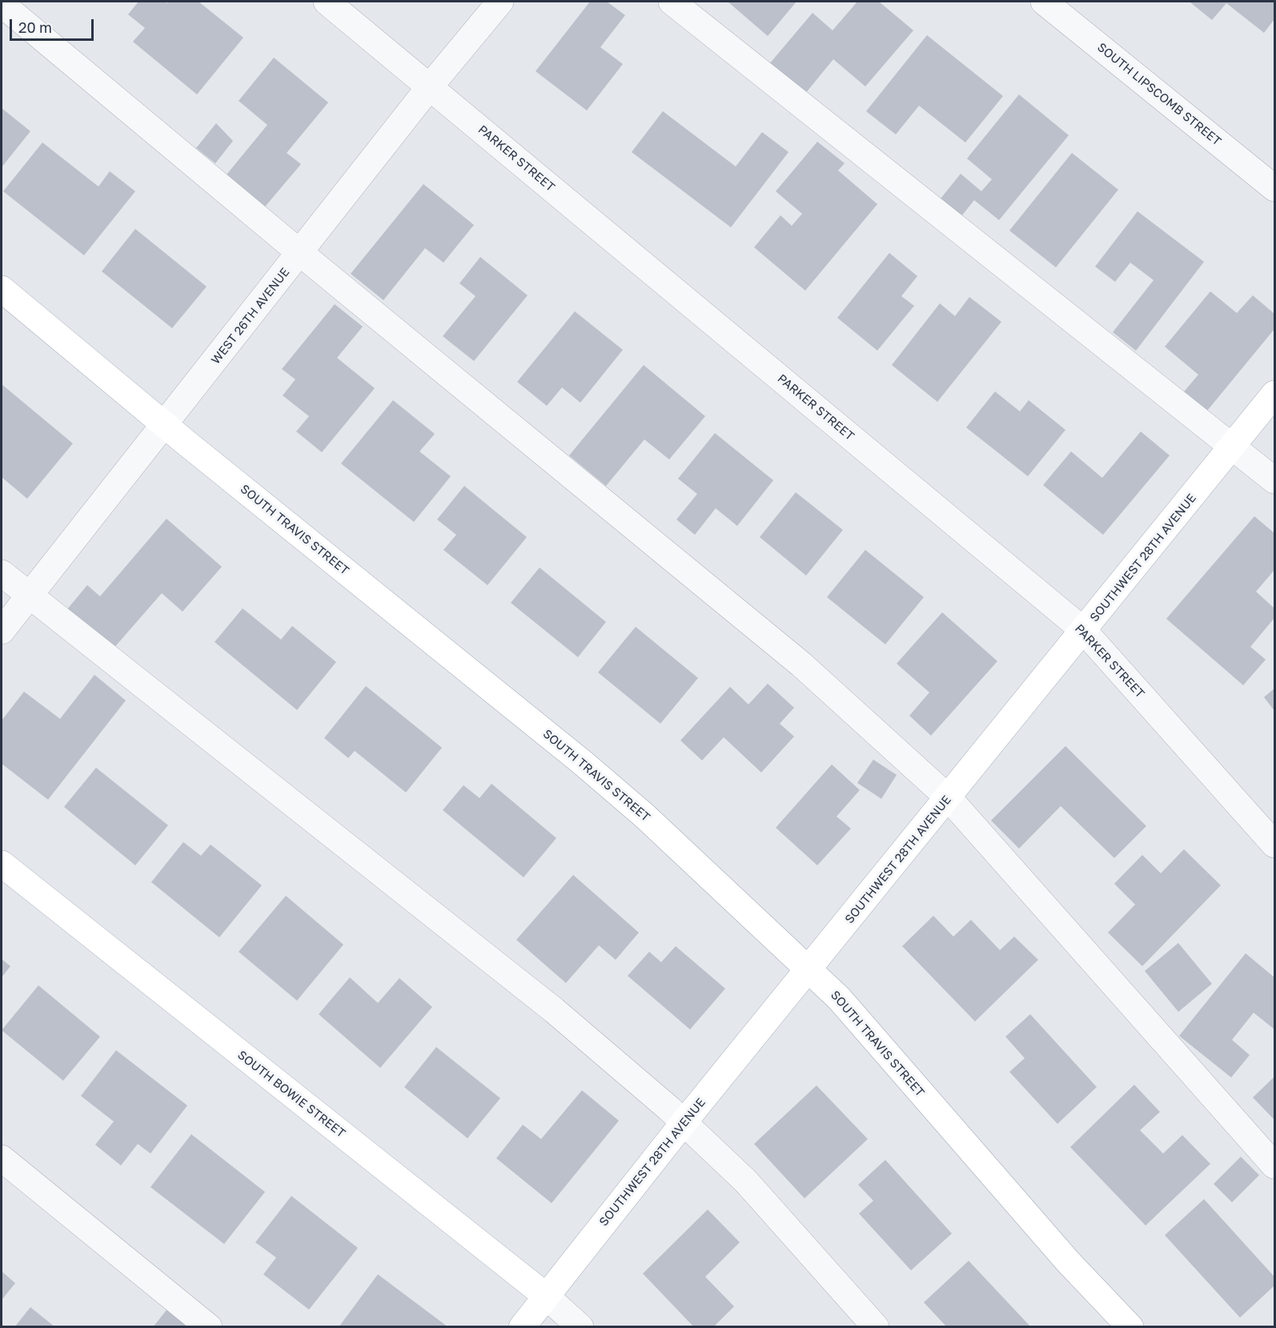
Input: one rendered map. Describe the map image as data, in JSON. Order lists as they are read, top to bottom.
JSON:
{
  "streets": {
    "main road": ["SOUTH TRAVIS STREET", "SOUTHWEST 28TH AVENUE", "SOUTH BOWIE STREET"],
    "street": ["SOUTH LIPSCOMB STREET", "PARKER STREET", "WEST 26TH AVENUE"]
  },
  "crossings": [
    ["PARKER STREET", "WEST 26TH AVENUE"],
    ["PARKER STREET", "SOUTHWEST 28TH AVENUE"],
    ["WEST 26TH AVENUE", "SOUTH TRAVIS STREET"],
    ["SOUTH TRAVIS STREET", "SOUTHWEST 28TH AVENUE"],
    ["SOUTHWEST 28TH AVENUE", "SOUTH BOWIE STREET"]
  ],
  "scale_bar": "20 m"
}
